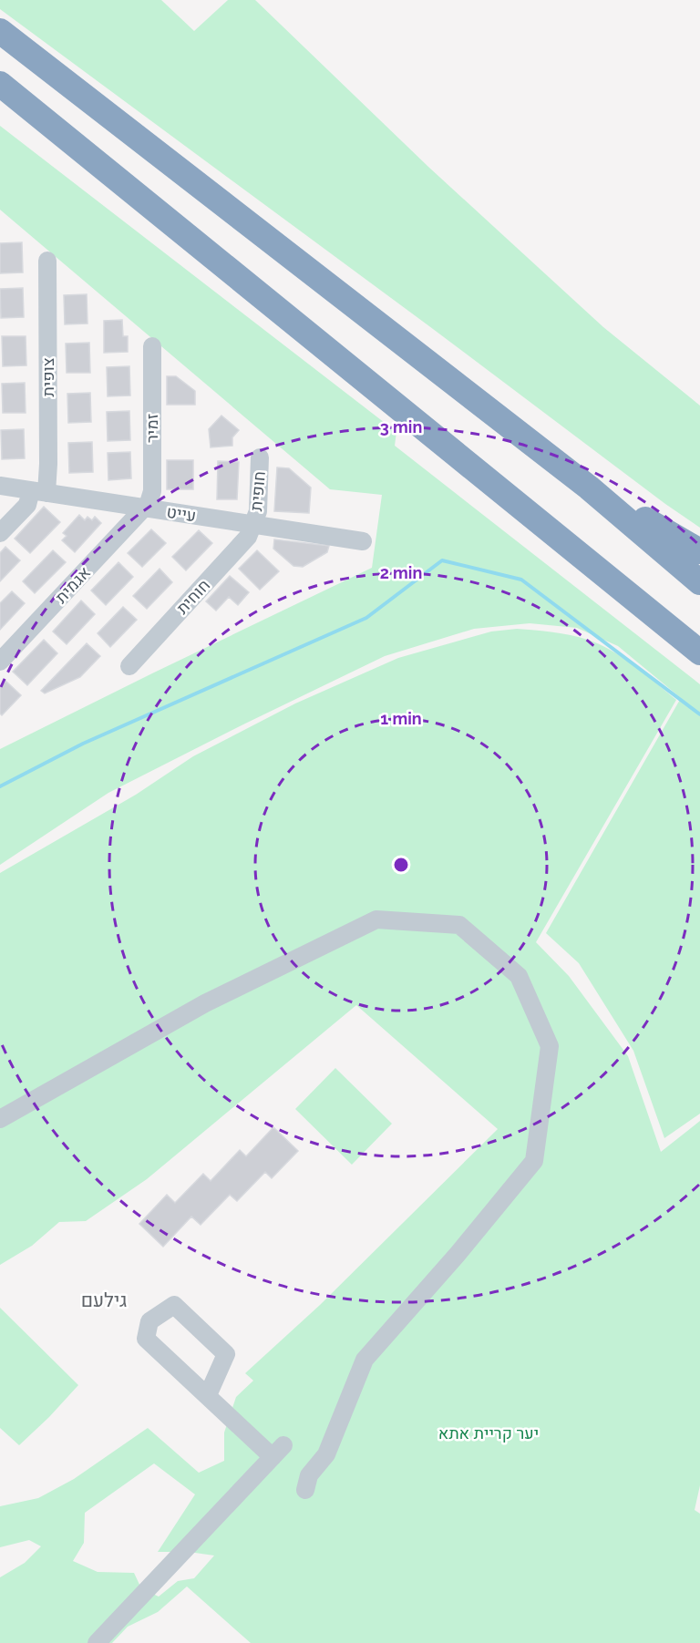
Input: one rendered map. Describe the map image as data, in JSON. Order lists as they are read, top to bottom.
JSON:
{
  "streets": {
    "street": [
      "צופית",
      "זמיר",
      "חופית",
      "עייט",
      "אגמית",
      "חוחית"
    ]
  },
  "crossings": [
    ["צופית", "עייט"],
    ["זמיר", "עייט"],
    ["זמיר", "אגמית"],
    ["חופית", "עייט"],
    ["חופית", "חוחית"],
    ["עייט", "אגמית"],
    ["עייט", "חוחית"]
  ],
  "districts": ["גילעם"],
  "parks": ["יער קריית אתא"],
  "rings": ["3 min", "2 min", "1 min"]
}
